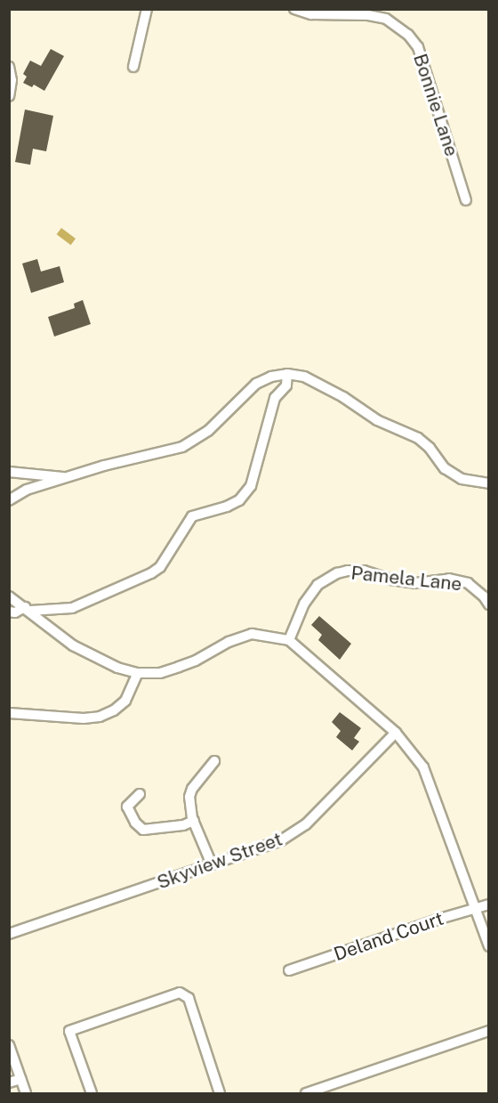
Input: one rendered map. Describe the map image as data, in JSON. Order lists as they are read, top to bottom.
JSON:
{
  "streets": {
    "street": [
      "Bonnie Lane",
      "Pamela Lane",
      "Skyview Street",
      "Deland Court"
    ]
  }
}
